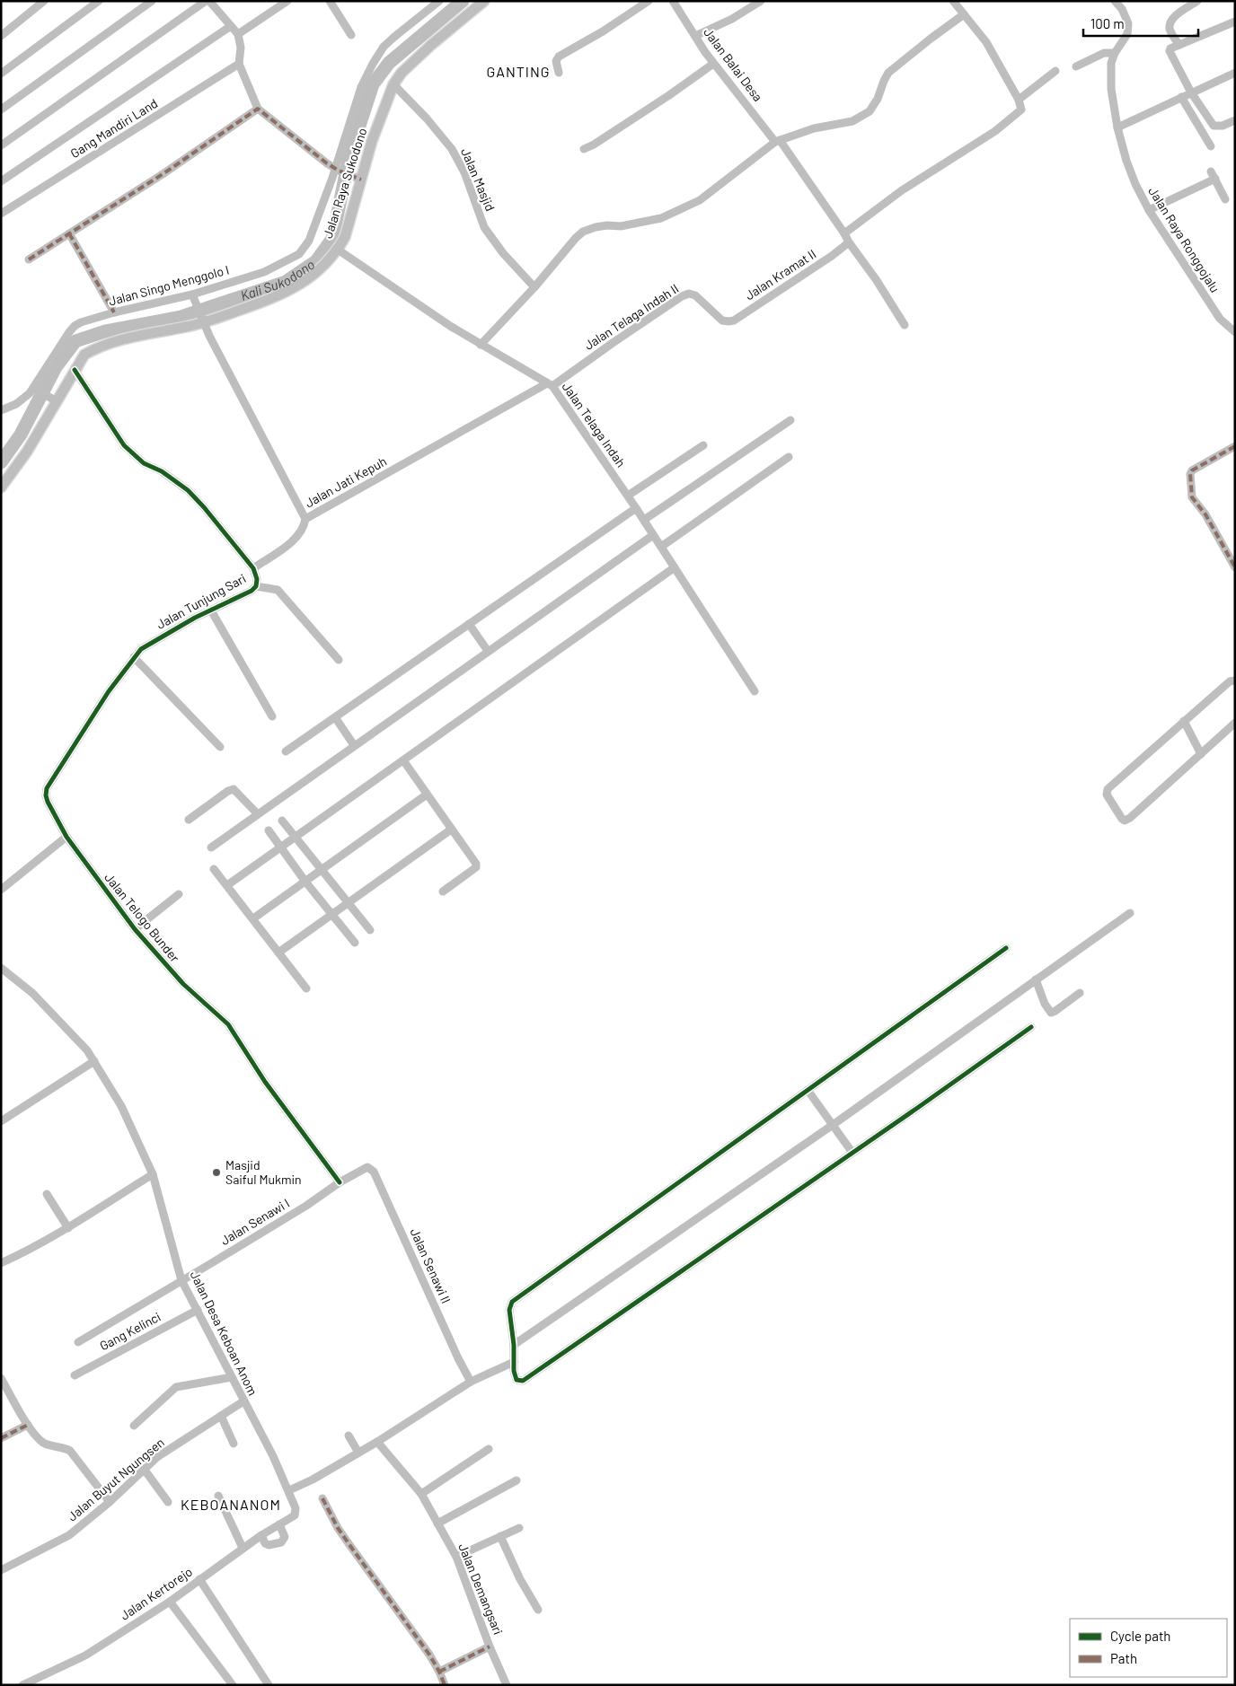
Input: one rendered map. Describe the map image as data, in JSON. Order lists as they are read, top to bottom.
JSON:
{
  "streets": {
    "main road": ["Jalan Raya Sukodono"],
    "street": [
      "Jalan Balai Desa",
      "Gang Mandiri Land",
      "Jalan Masjid",
      "Jalan Raya Ronggojalu",
      "Jalan Kramat II",
      "Jalan Singo Menggolo I",
      "Jalan Telaga Indah II",
      "Jalan Telaga Indah",
      "Jalan Jati Kepuh",
      "Jalan Tunjung Sari",
      "Jalan Telogo Bunder",
      "Jalan Senawi I",
      "Jalan Senawi II",
      "Gang Kelinci",
      "Jalan Desa Keboan Anom",
      "Jalan Buyut Ngungsen",
      "Jalan Demangsari",
      "Jalan Kertorejo"
    ]
  },
  "crossings": [
    ["Jalan Balai Desa", "Jalan Kramat II"],
    ["Jalan Masjid", "Jalan Raya Sukodono"],
    ["Jalan Raya Sukodono", "Jalan Telaga Indah"],
    ["Jalan Raya Sukodono", "Jalan Jati Kepuh"],
    ["Jalan Raya Sukodono", "Jalan Tunjung Sari"],
    ["Jalan Kramat II", "Jalan Telaga Indah II"],
    ["Jalan Singo Menggolo I", "Jalan Jati Kepuh"],
    ["Jalan Telaga Indah II", "Jalan Telaga Indah"],
    ["Jalan Telaga Indah II", "Jalan Jati Kepuh"],
    ["Jalan Telaga Indah", "Jalan Jati Kepuh"],
    ["Jalan Tunjung Sari", "Jalan Telogo Bunder"],
    ["Jalan Telogo Bunder", "Jalan Senawi I"],
    ["Jalan Senawi I", "Jalan Senawi II"],
    ["Jalan Senawi I", "Jalan Desa Keboan Anom"],
    ["Gang Kelinci", "Jalan Desa Keboan Anom"],
    ["Jalan Desa Keboan Anom", "Jalan Buyut Ngungsen"],
    ["Jalan Desa Keboan Anom", "Jalan Kertorejo"]
  ],
  "districts": ["GANTING", "KEBOANANOM"],
  "water": ["Kali Sukodono"],
  "places": ["Masjid Saiful Mukmin"],
  "legend": ["Cycle path", "Path"],
  "scale_bar": "100 m"
}
